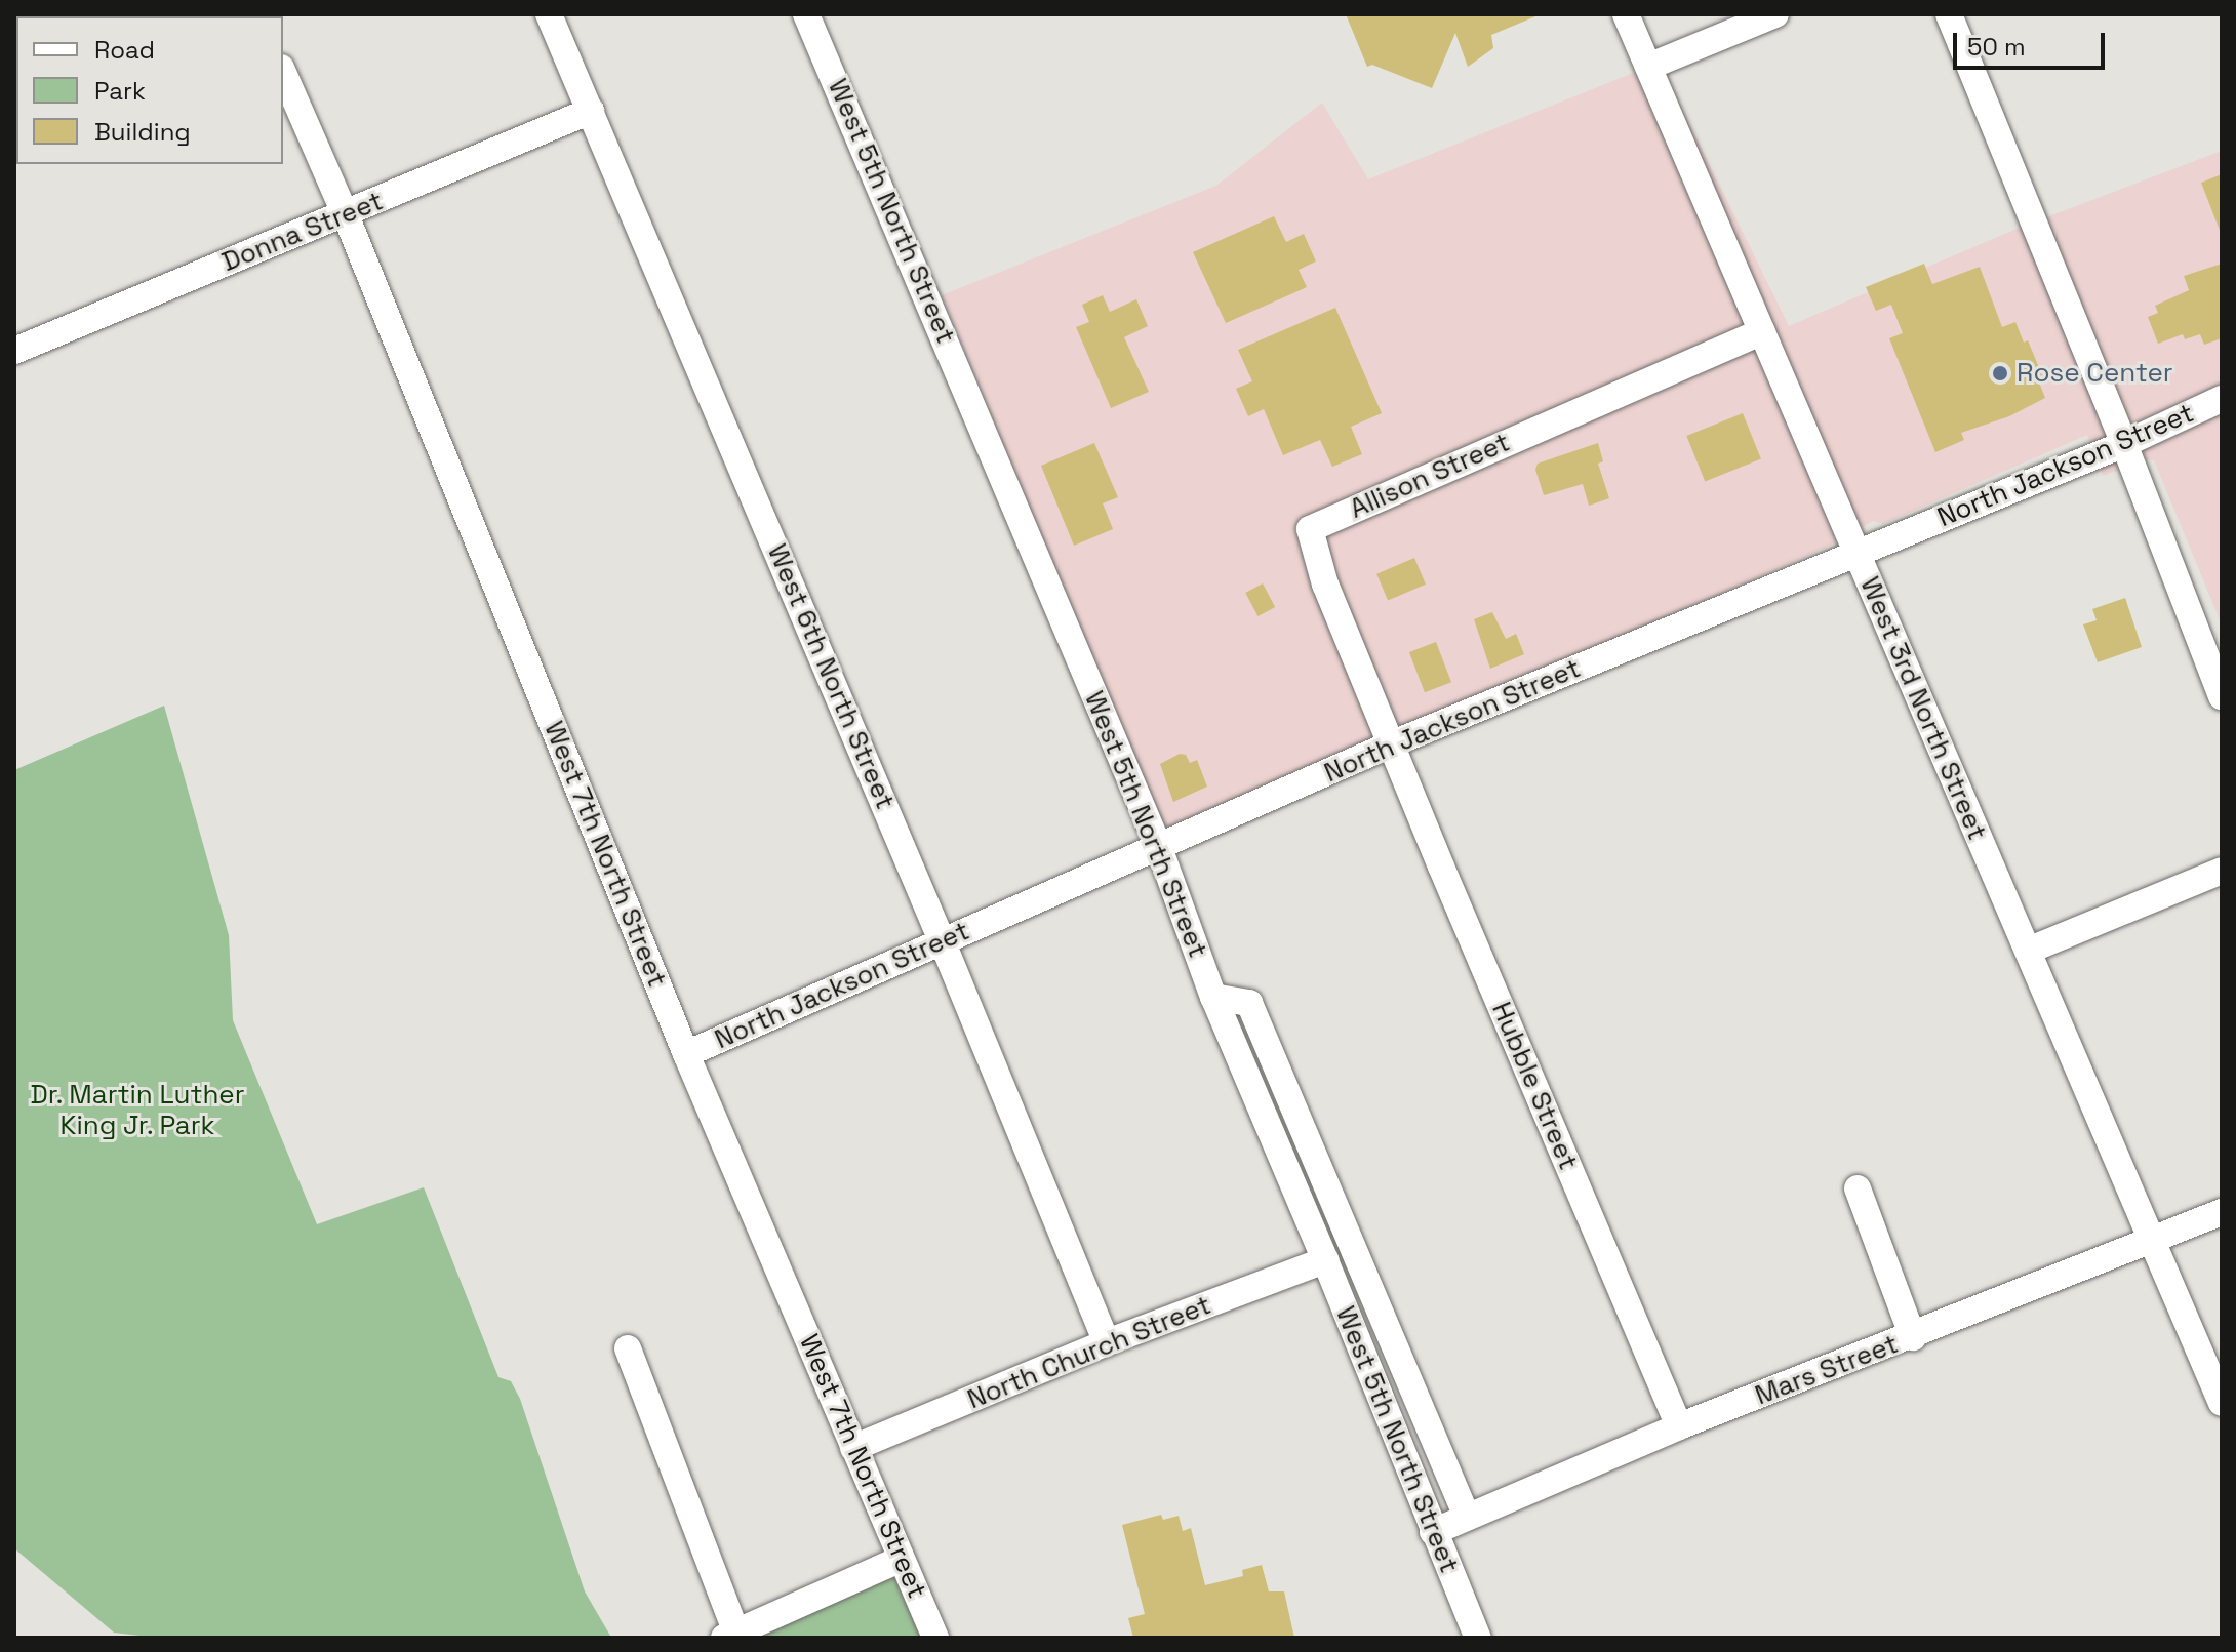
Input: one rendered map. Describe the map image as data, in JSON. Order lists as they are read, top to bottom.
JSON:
{
  "streets": {
    "street": [
      "West 5th North Street",
      "Donna Street",
      "North Jackson Street",
      "Allison Street",
      "West 6th North Street",
      "West 3rd North Street",
      "West 7th North Street",
      "Hubble Street",
      "North Church Street",
      "Mars Street"
    ]
  },
  "crossings": [
    ["West 5th North Street", "North Jackson Street"],
    ["West 5th North Street", "North Church Street"],
    ["West 5th North Street", "Mars Street"],
    ["Donna Street", "West 6th North Street"],
    ["Donna Street", "West 7th North Street"],
    ["North Jackson Street", "Allison Street"],
    ["North Jackson Street", "West 6th North Street"],
    ["North Jackson Street", "West 3rd North Street"],
    ["North Jackson Street", "West 7th North Street"],
    ["North Jackson Street", "Hubble Street"],
    ["Allison Street", "West 3rd North Street"],
    ["Allison Street", "Hubble Street"],
    ["West 6th North Street", "North Church Street"],
    ["West 3rd North Street", "Mars Street"],
    ["West 7th North Street", "North Church Street"],
    ["Hubble Street", "Mars Street"]
  ],
  "parks": ["Dr. Martin Luther King Jr. Park"],
  "places": ["Rose Center"],
  "legend": ["Road", "Park", "Building"],
  "scale_bar": "50 m"
}
